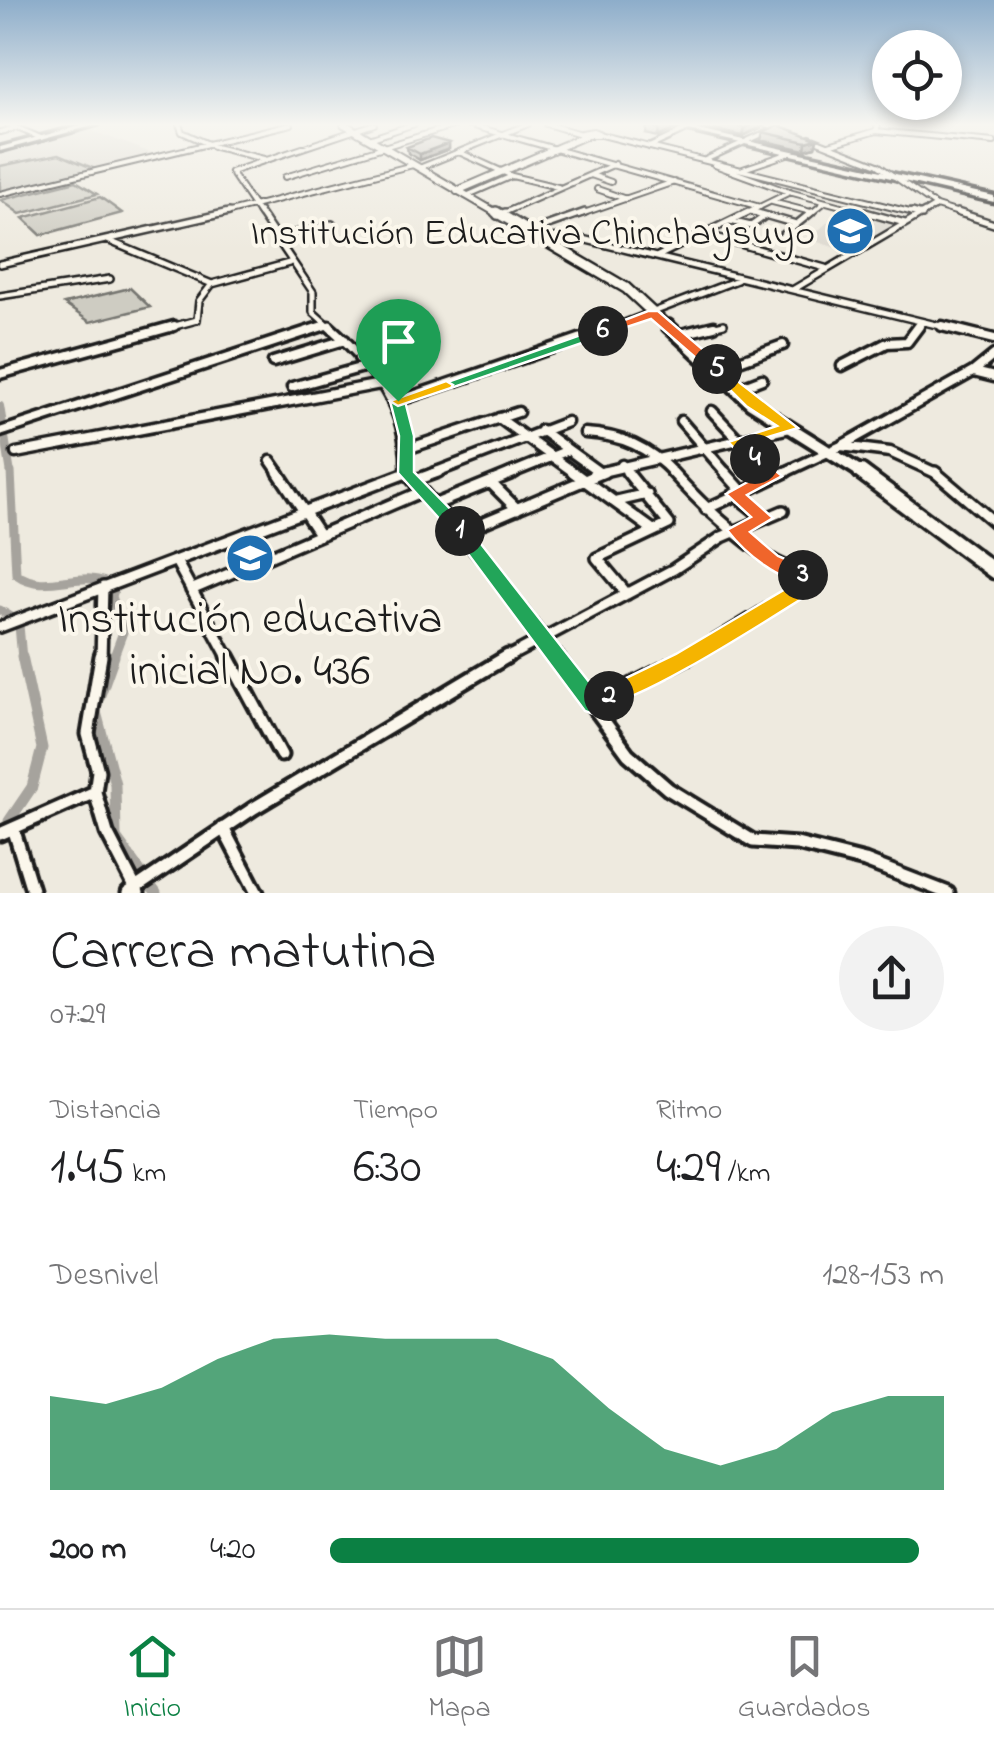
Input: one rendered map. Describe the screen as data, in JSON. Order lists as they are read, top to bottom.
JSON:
{
  "places": {
    "school or university": ["Institución Educativa Chinchaysuyo", "Institución educativa inicial No. 436"]
  },
  "page": {
    "pins": [
      "6",
      "5",
      "4",
      "1",
      "3",
      "2"
    ],
    "heading": ["Carrera matutina", "07:29"],
    "stats": [
      ["Distancia", "1.45 km"],
      ["Tiempo", "6:30"],
      ["Ritmo", "4:29 /km"]
    ],
    "chart": ["Desnivel", "128–153 m"],
    "list": [
      {
        "name": "200 m",
        "note": "4:20"
      }
    ],
    "tabs": ["Inicio", "Mapa", "Guardados"]
  }
}
